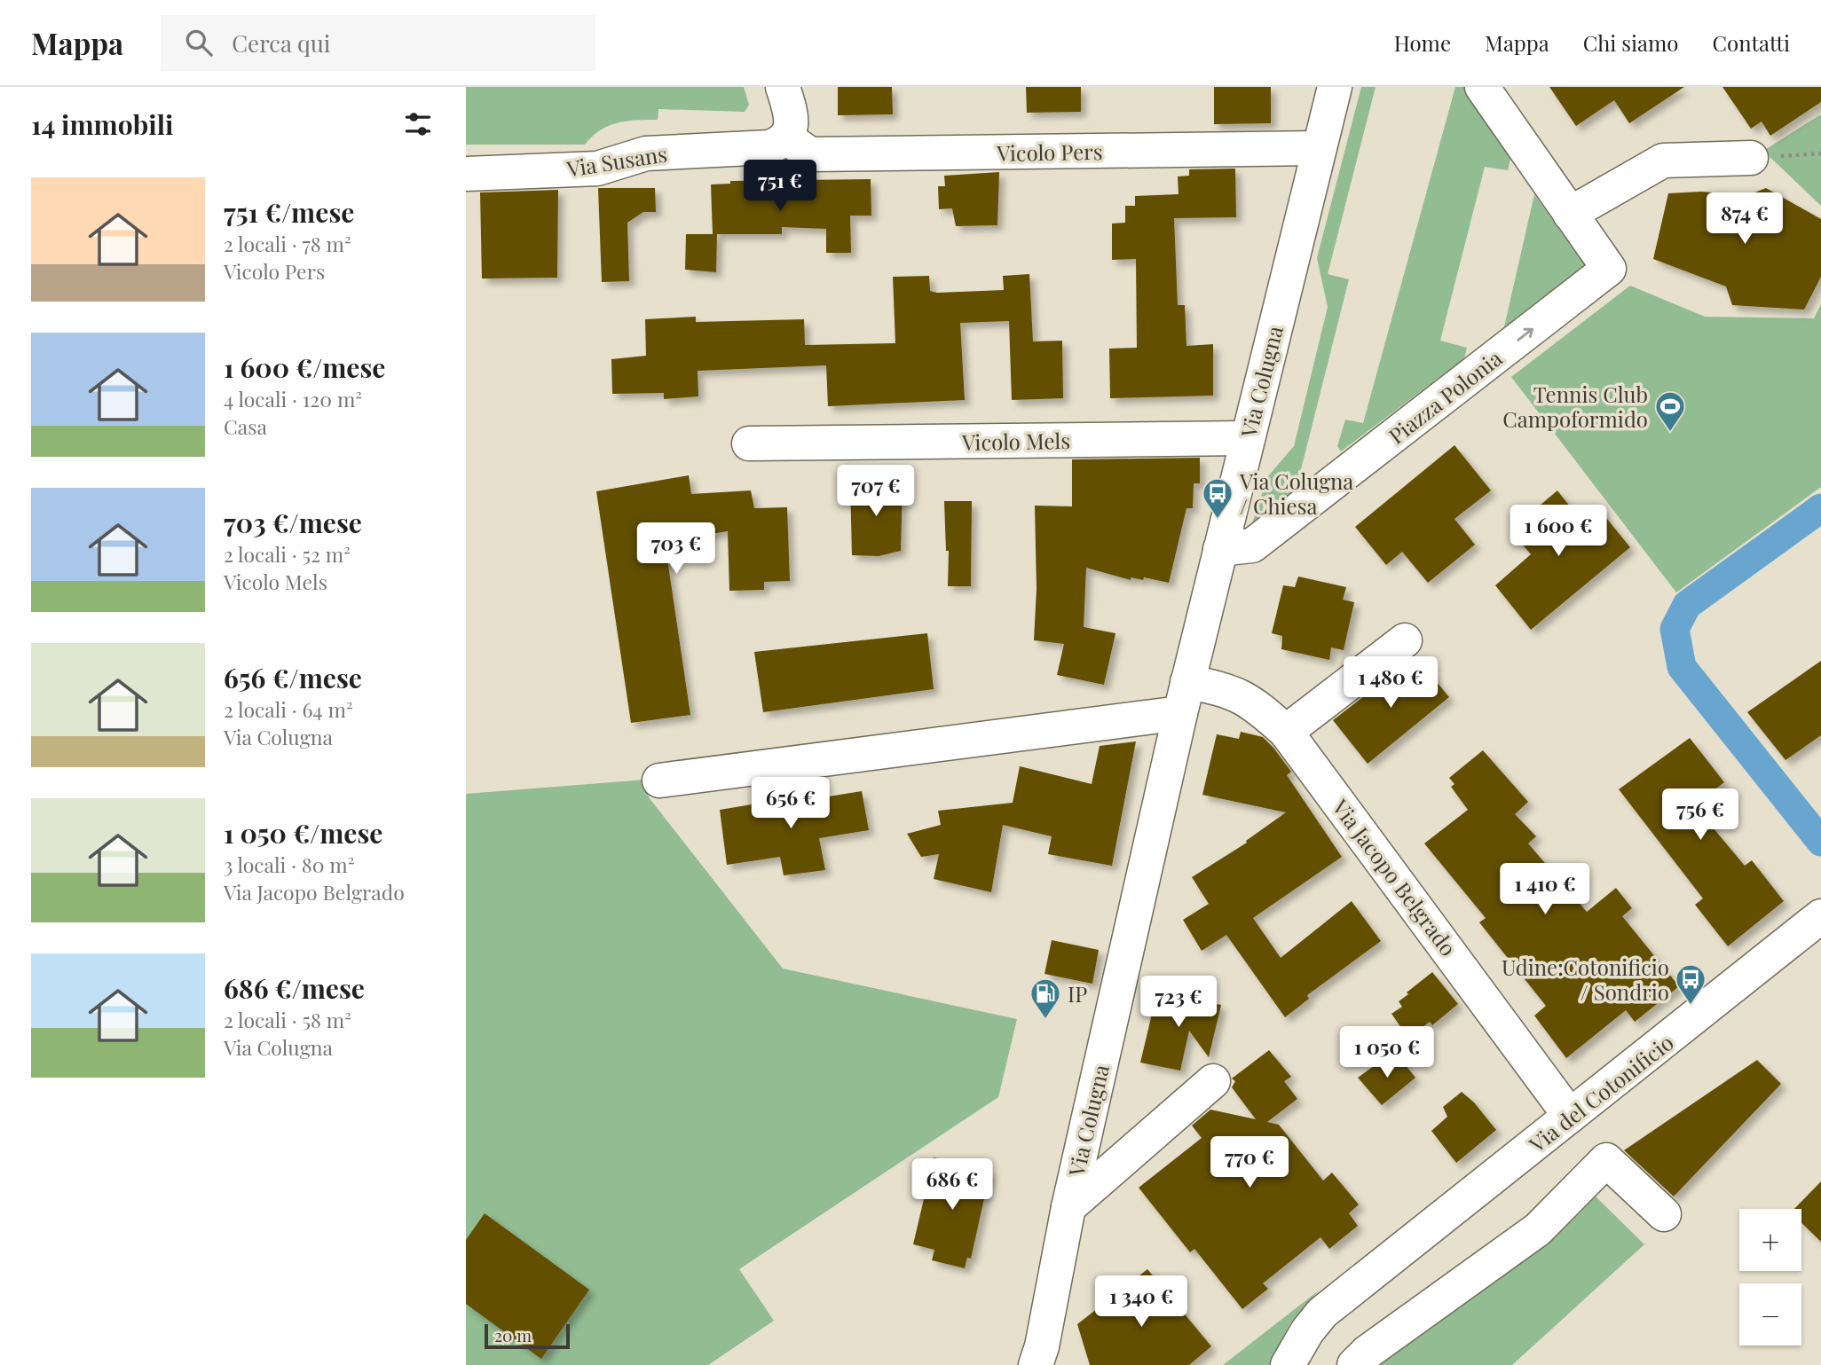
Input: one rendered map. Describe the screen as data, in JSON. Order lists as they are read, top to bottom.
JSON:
{
  "streets": {
    "street": [
      "Vicolo Pers",
      "Via Susans",
      "Via Colugna",
      "Piazza Polonia",
      "Vicolo Mels",
      "Via Jacopo Belgrado",
      "Via del Cotonificio"
    ]
  },
  "crossings": [
    ["Vicolo Pers", "Via Susans"],
    ["Vicolo Pers", "Via Colugna"],
    ["Via Colugna", "Piazza Polonia"],
    ["Via Colugna", "Vicolo Mels"],
    ["Via Colugna", "Via Jacopo Belgrado"],
    ["Via Jacopo Belgrado", "Via del Cotonificio"]
  ],
  "one_way": ["Piazza Polonia"],
  "places": {
    "sports": ["Tennis Club Campoformido"],
    "bus stop": ["Via Colugna / Chiesa", "Udine:Cotonificio / Sondrio"],
    "fuel station": ["IP"]
  },
  "scale_bar": "20 m",
  "page": {
    "header": "Mappa",
    "search": "Cerca qui",
    "nav": [
      "Home",
      "Mappa",
      "Chi siamo",
      "Contatti"
    ],
    "heading": "14 immobili",
    "price": [
      "751 €",
      "874 €",
      "707 €",
      "1 600 €",
      "703 €",
      "1 480 €",
      "656 €",
      "756 €",
      "1 410 €",
      "723 €",
      "1 050 €",
      "770 €",
      "686 €",
      "1 340 €"
    ],
    "list": [
      {
        "name": "751 €/mese",
        "note": "2 locali · 78 m² · Vicolo Pers"
      },
      {
        "name": "1 600 €/mese",
        "note": "4 locali · 120 m² · Casa"
      },
      {
        "name": "703 €/mese",
        "note": "2 locali · 52 m² · Vicolo Mels"
      },
      {
        "name": "656 €/mese",
        "note": "2 locali · 64 m² · Via Colugna"
      },
      {
        "name": "1 050 €/mese",
        "note": "3 locali · 80 m² · Via Jacopo Belgrado"
      },
      {
        "name": "686 €/mese",
        "note": "2 locali · 58 m² · Via Colugna"
      }
    ],
    "map_buttons": ["+", "−"],
    "scale": "20 m"
  }
}
